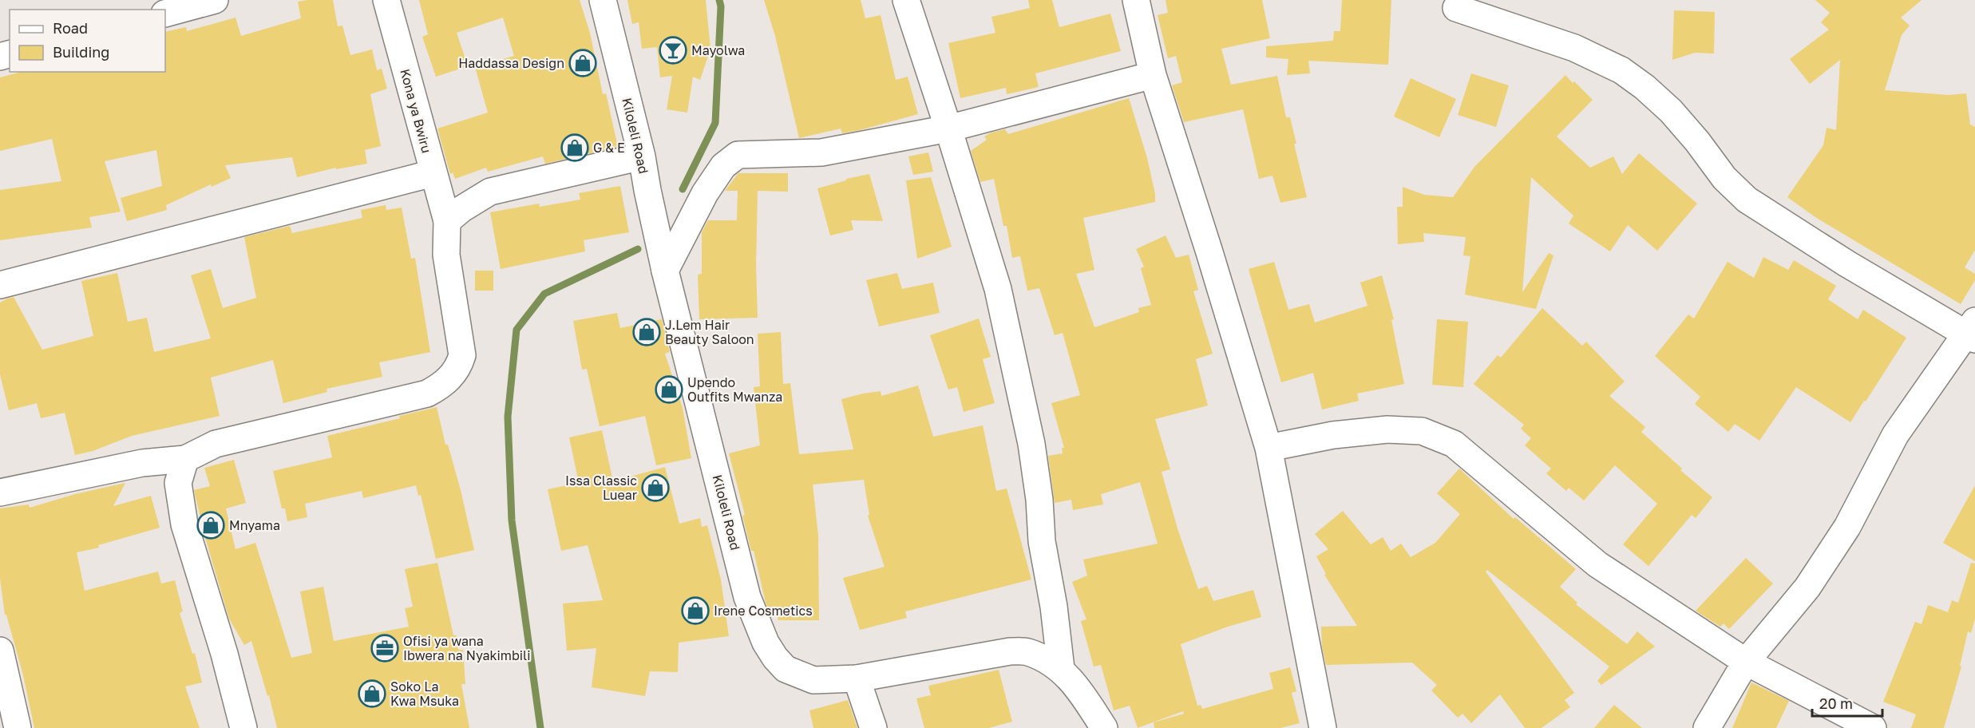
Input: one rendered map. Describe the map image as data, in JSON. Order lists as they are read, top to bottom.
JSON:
{
  "streets": {
    "street": ["Kona ya Bwiru", "Kiloleli Road"]
  },
  "places": {
    "bar": ["Mayolwa"],
    "shop": [
      "Haddassa Design",
      "G & E",
      "J.Lem Hair Beauty Saloon",
      "Upendo Outfits Mwanza",
      "Issa Classic Luear",
      "Mnyama",
      "Irene Cosmetics",
      "Soko La Kwa Msuka"
    ],
    "office": ["Ofisi ya wana Ibwera na Nyakimbili"]
  },
  "legend": ["Road", "Building"],
  "scale_bar": "20 m"
}
